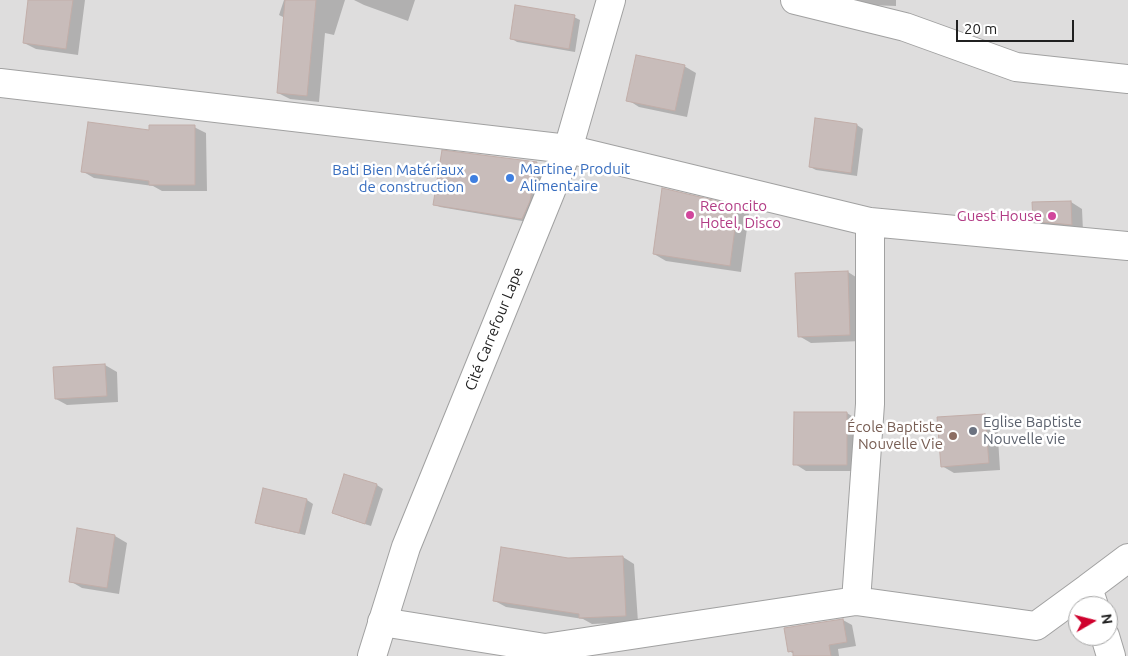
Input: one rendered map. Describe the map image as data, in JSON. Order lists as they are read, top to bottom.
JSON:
{
  "streets": {
    "street": ["Cité Carrefour Lape"]
  },
  "places": [
    "Martine, Produit Alimentaire",
    "Bati Bien Matériaux de construction",
    "Reconcito Hotel, Disco",
    "Guest House",
    "Eglise Baptiste Nouvelle vie",
    "École Baptiste Nouvelle Vie"
  ],
  "scale_bar": "20 m",
  "north": "right"
}
